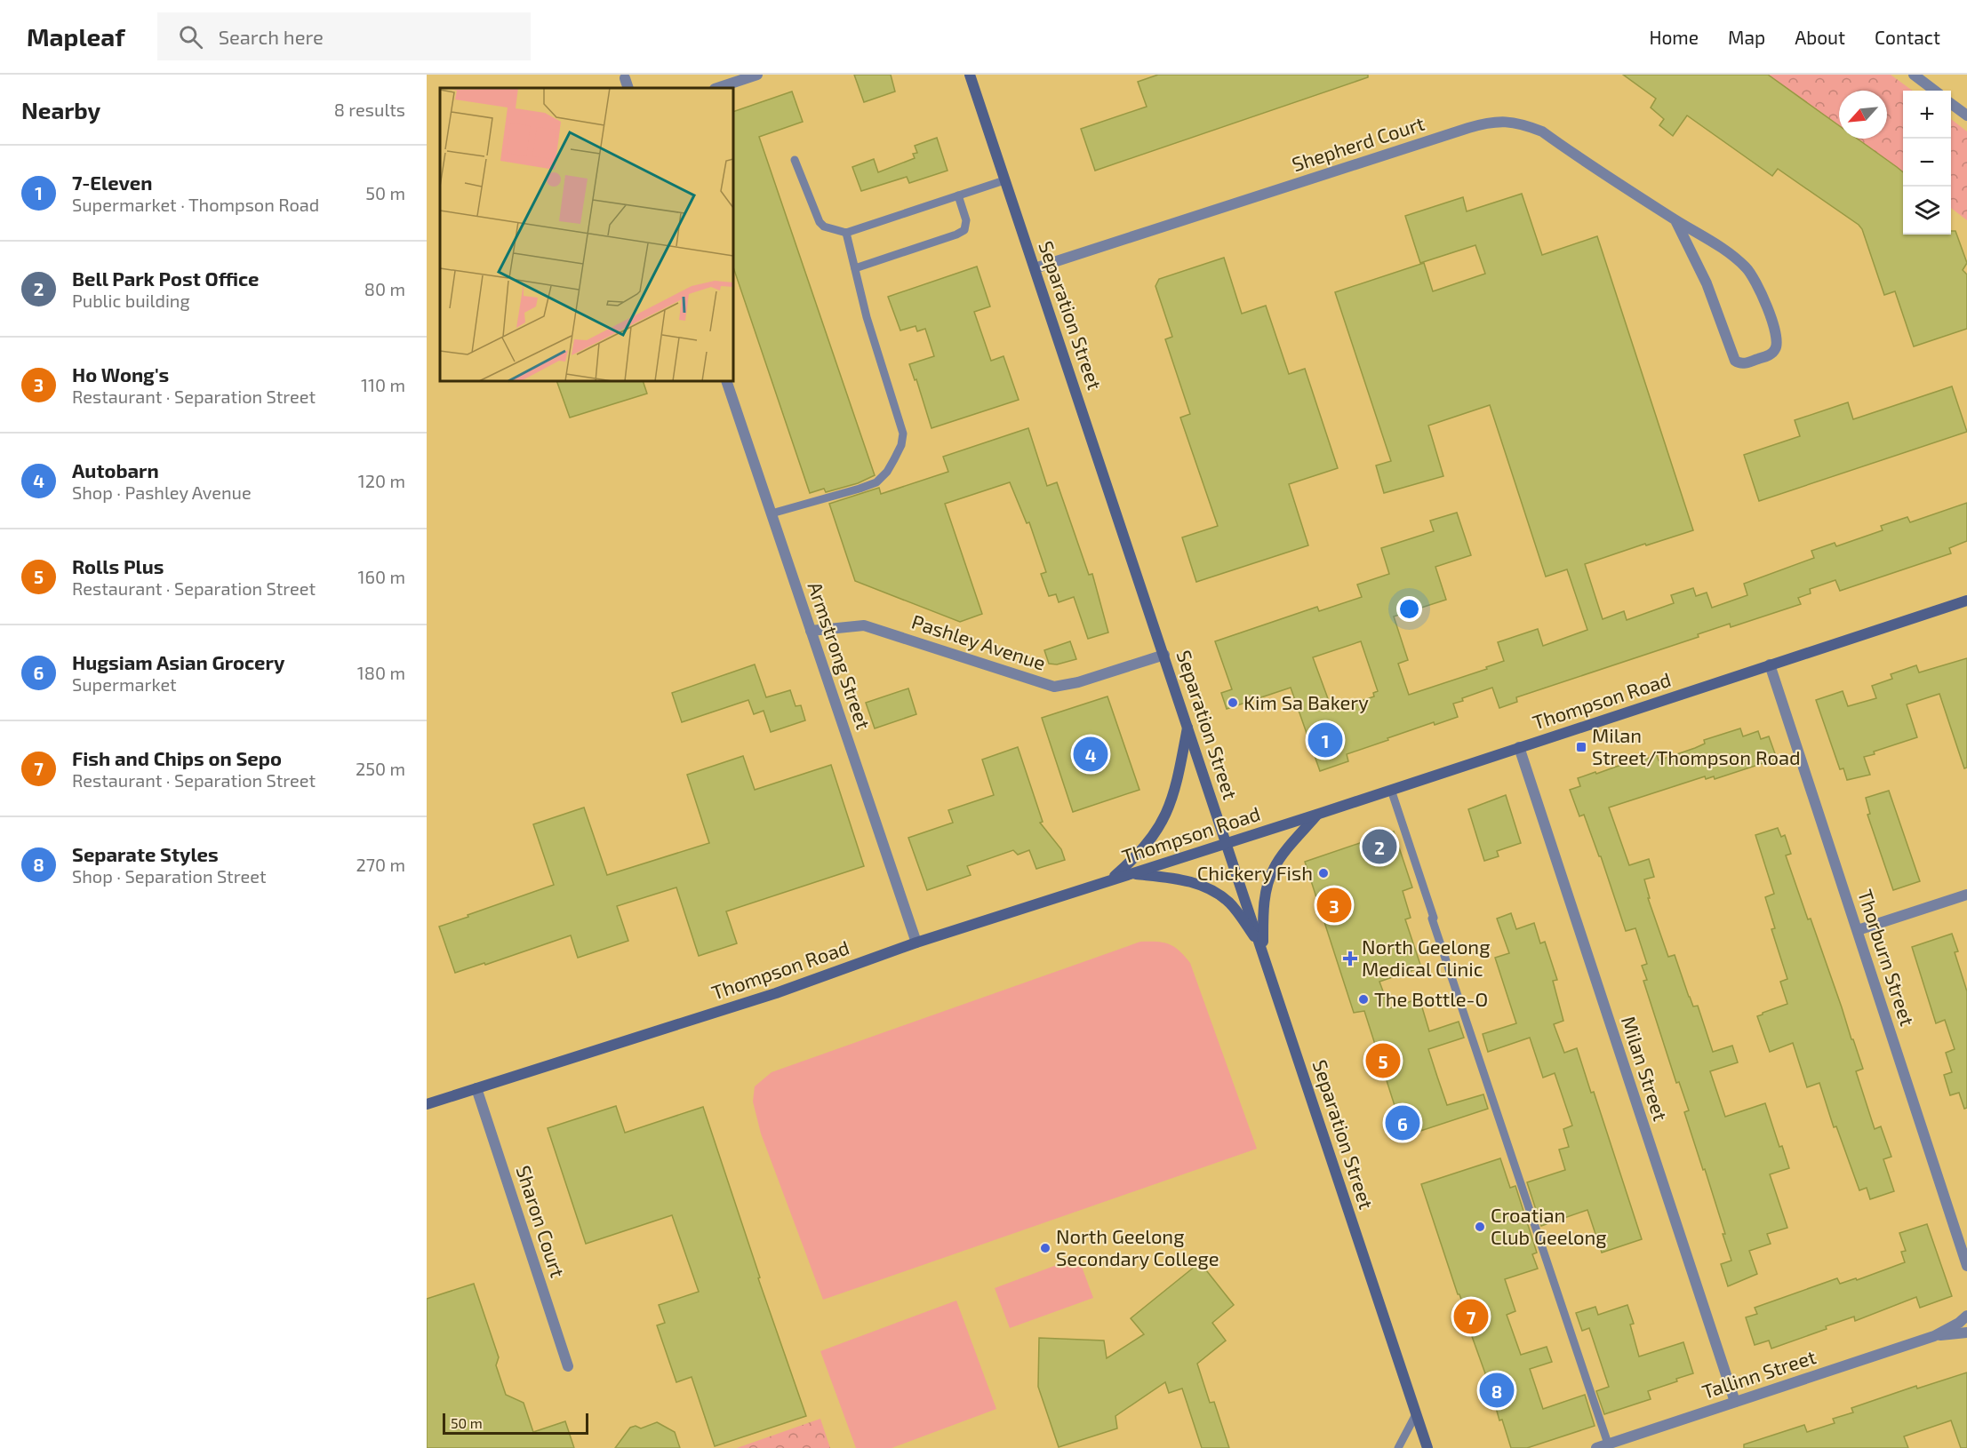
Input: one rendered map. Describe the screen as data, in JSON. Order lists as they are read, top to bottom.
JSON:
{
  "streets": {
    "main road": ["Separation Street", "Thompson Road"],
    "street": [
      "Shepherd Court",
      "Pashley Avenue",
      "Armstrong Street",
      "Thorburn Street",
      "Milan Street",
      "Sharon Court",
      "Tallinn Street"
    ]
  },
  "crossings": [
    ["Shepherd Court", "Separation Street"],
    ["Separation Street", "Pashley Avenue"],
    ["Separation Street", "Thompson Road"],
    ["Pashley Avenue", "Armstrong Street"],
    ["Armstrong Street", "Thompson Road"],
    ["Thompson Road", "Thorburn Street"],
    ["Thompson Road", "Milan Street"],
    ["Thompson Road", "Sharon Court"],
    ["Milan Street", "Tallinn Street"]
  ],
  "places": {
    "other": [
      "Kim Sa Bakery",
      "Chickery Fish",
      "The Bottle-O",
      "Croatian Club Geelong",
      "North Geelong Secondary College"
    ],
    "transit": ["Milan Street/Thompson Road"],
    "health": ["North Geelong Medical Clinic"]
  },
  "scale_bar": "50 m",
  "north": "bottom left",
  "page": {
    "header": "Mapleaf",
    "search": "Search here",
    "nav": [
      "Home",
      "Map",
      "About",
      "Contact"
    ],
    "heading": ["Nearby", "8 results"],
    "map_buttons": ["+", "−"],
    "list": [
      {
        "mark": "1",
        "name": "7-Eleven",
        "note": "Supermarket · Thompson Road",
        "value": "50 m"
      },
      {
        "mark": "2",
        "name": "Bell Park Post Office",
        "note": "Public building",
        "value": "80 m"
      },
      {
        "mark": "3",
        "name": "Ho Wong's",
        "note": "Restaurant · Separation Street",
        "value": "110 m"
      },
      {
        "mark": "4",
        "name": "Autobarn",
        "note": "Shop · Pashley Avenue",
        "value": "120 m"
      },
      {
        "mark": "5",
        "name": "Rolls Plus",
        "note": "Restaurant · Separation Street",
        "value": "160 m"
      },
      {
        "mark": "6",
        "name": "Hugsiam Asian Grocery",
        "note": "Supermarket",
        "value": "180 m"
      },
      {
        "mark": "7",
        "name": "Fish and Chips on Sepo",
        "note": "Restaurant · Separation Street",
        "value": "250 m"
      },
      {
        "mark": "8",
        "name": "Separate Styles",
        "note": "Shop · Separation Street",
        "value": "270 m"
      }
    ],
    "pins": [
      "1",
      "4",
      "2",
      "3",
      "5",
      "6",
      "7",
      "8"
    ],
    "scale": "50 m"
  }
}
